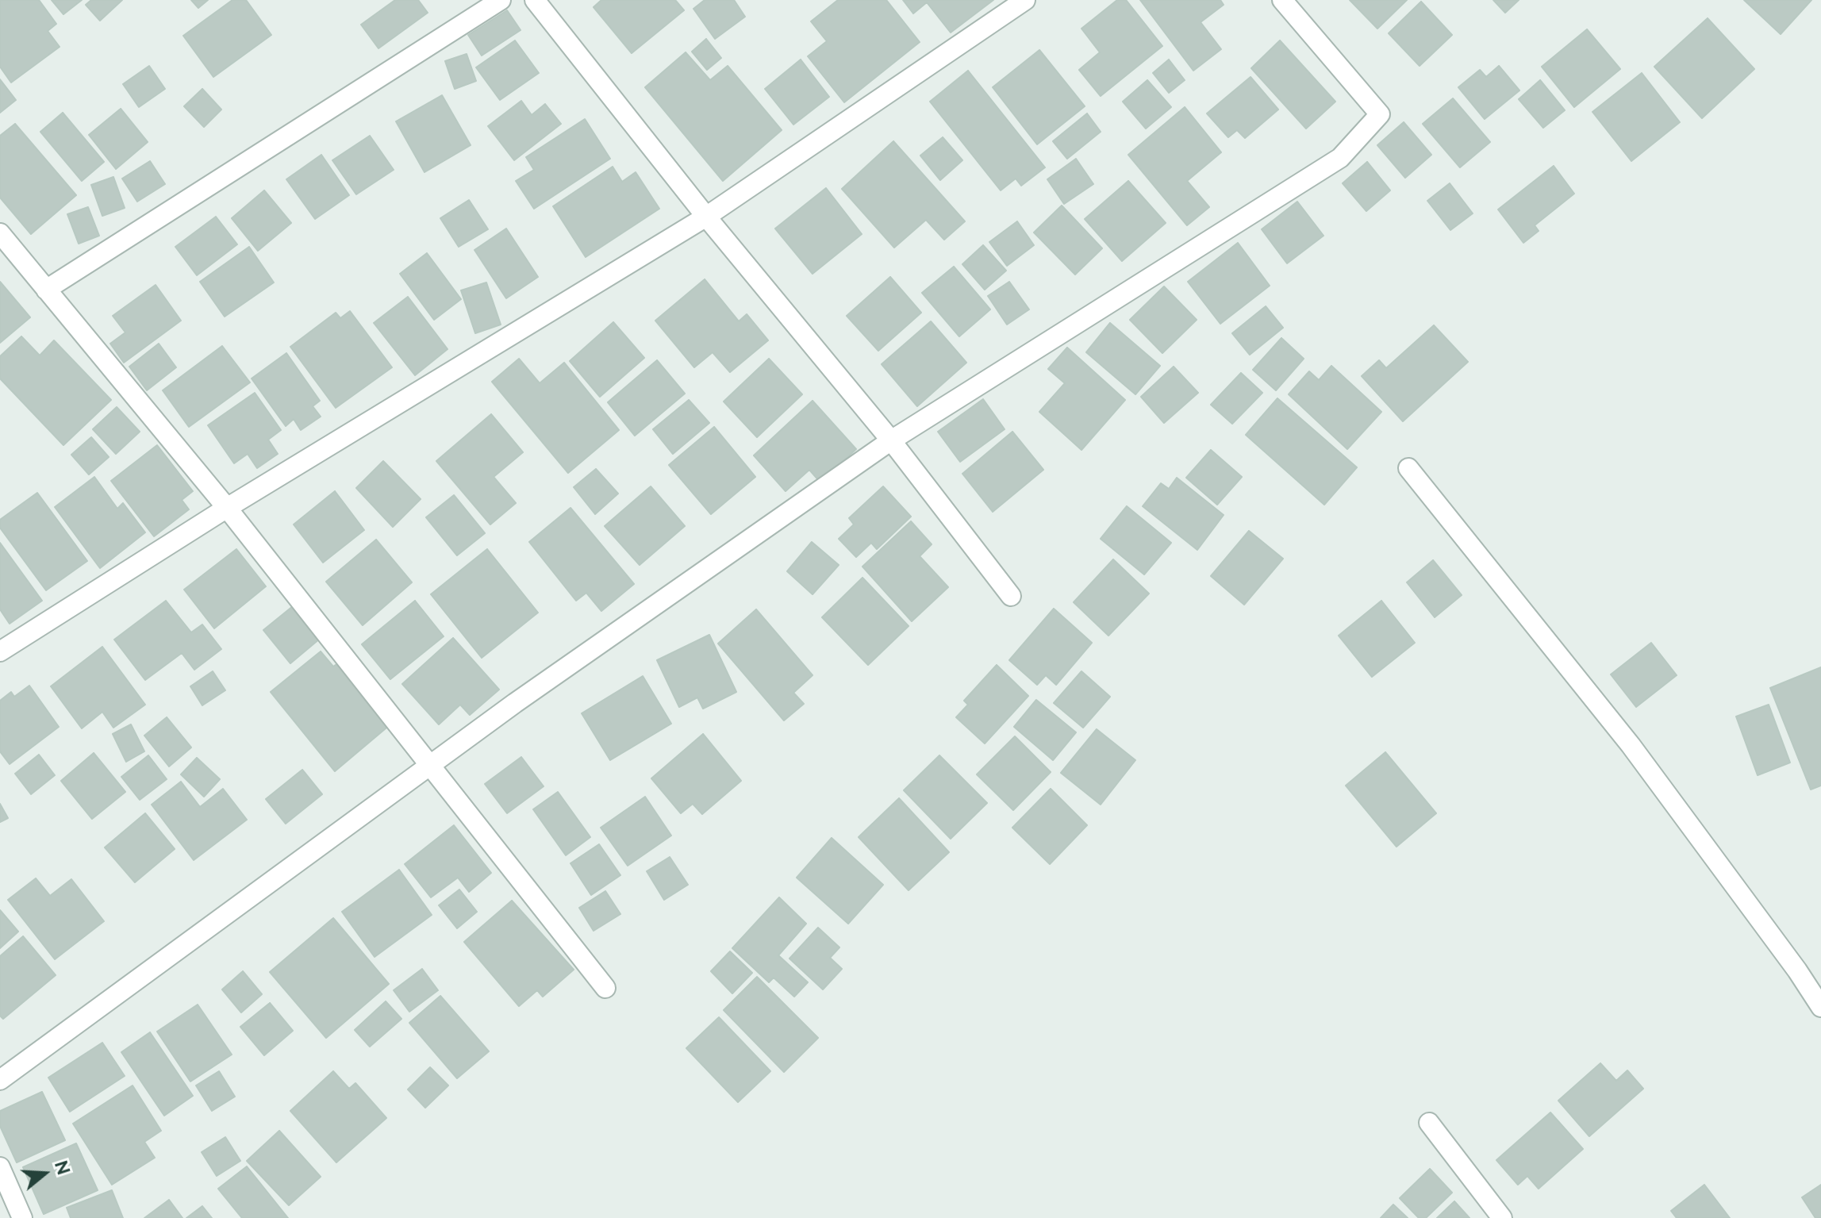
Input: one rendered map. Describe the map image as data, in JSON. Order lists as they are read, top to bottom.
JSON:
{
  "north": "right"
}
